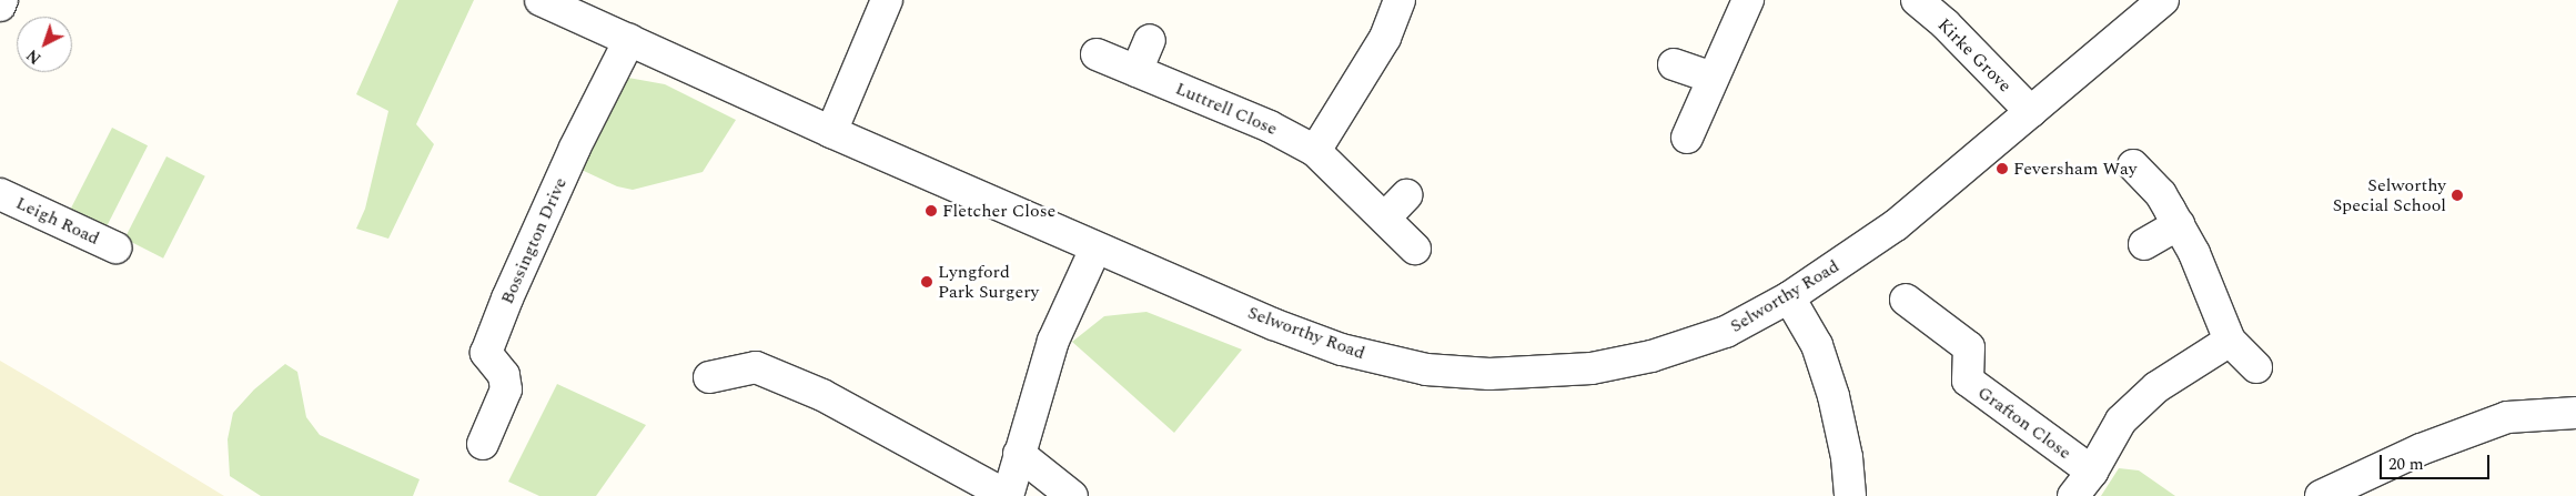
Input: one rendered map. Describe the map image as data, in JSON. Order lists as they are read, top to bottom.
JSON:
{
  "streets": {
    "street": [
      "Kirke Grove",
      "Luttrell Close",
      "Leigh Road",
      "Bossington Drive",
      "Selworthy Road",
      "Grafton Close"
    ]
  },
  "crossings": [
    ["Kirke Grove", "Selworthy Road"]
  ],
  "places": [
    "Feversham Way",
    "Selworthy Special School",
    "Fletcher Close",
    "Lyngford Park Surgery"
  ],
  "scale_bar": "20 m",
  "north": "bottom left"
}
